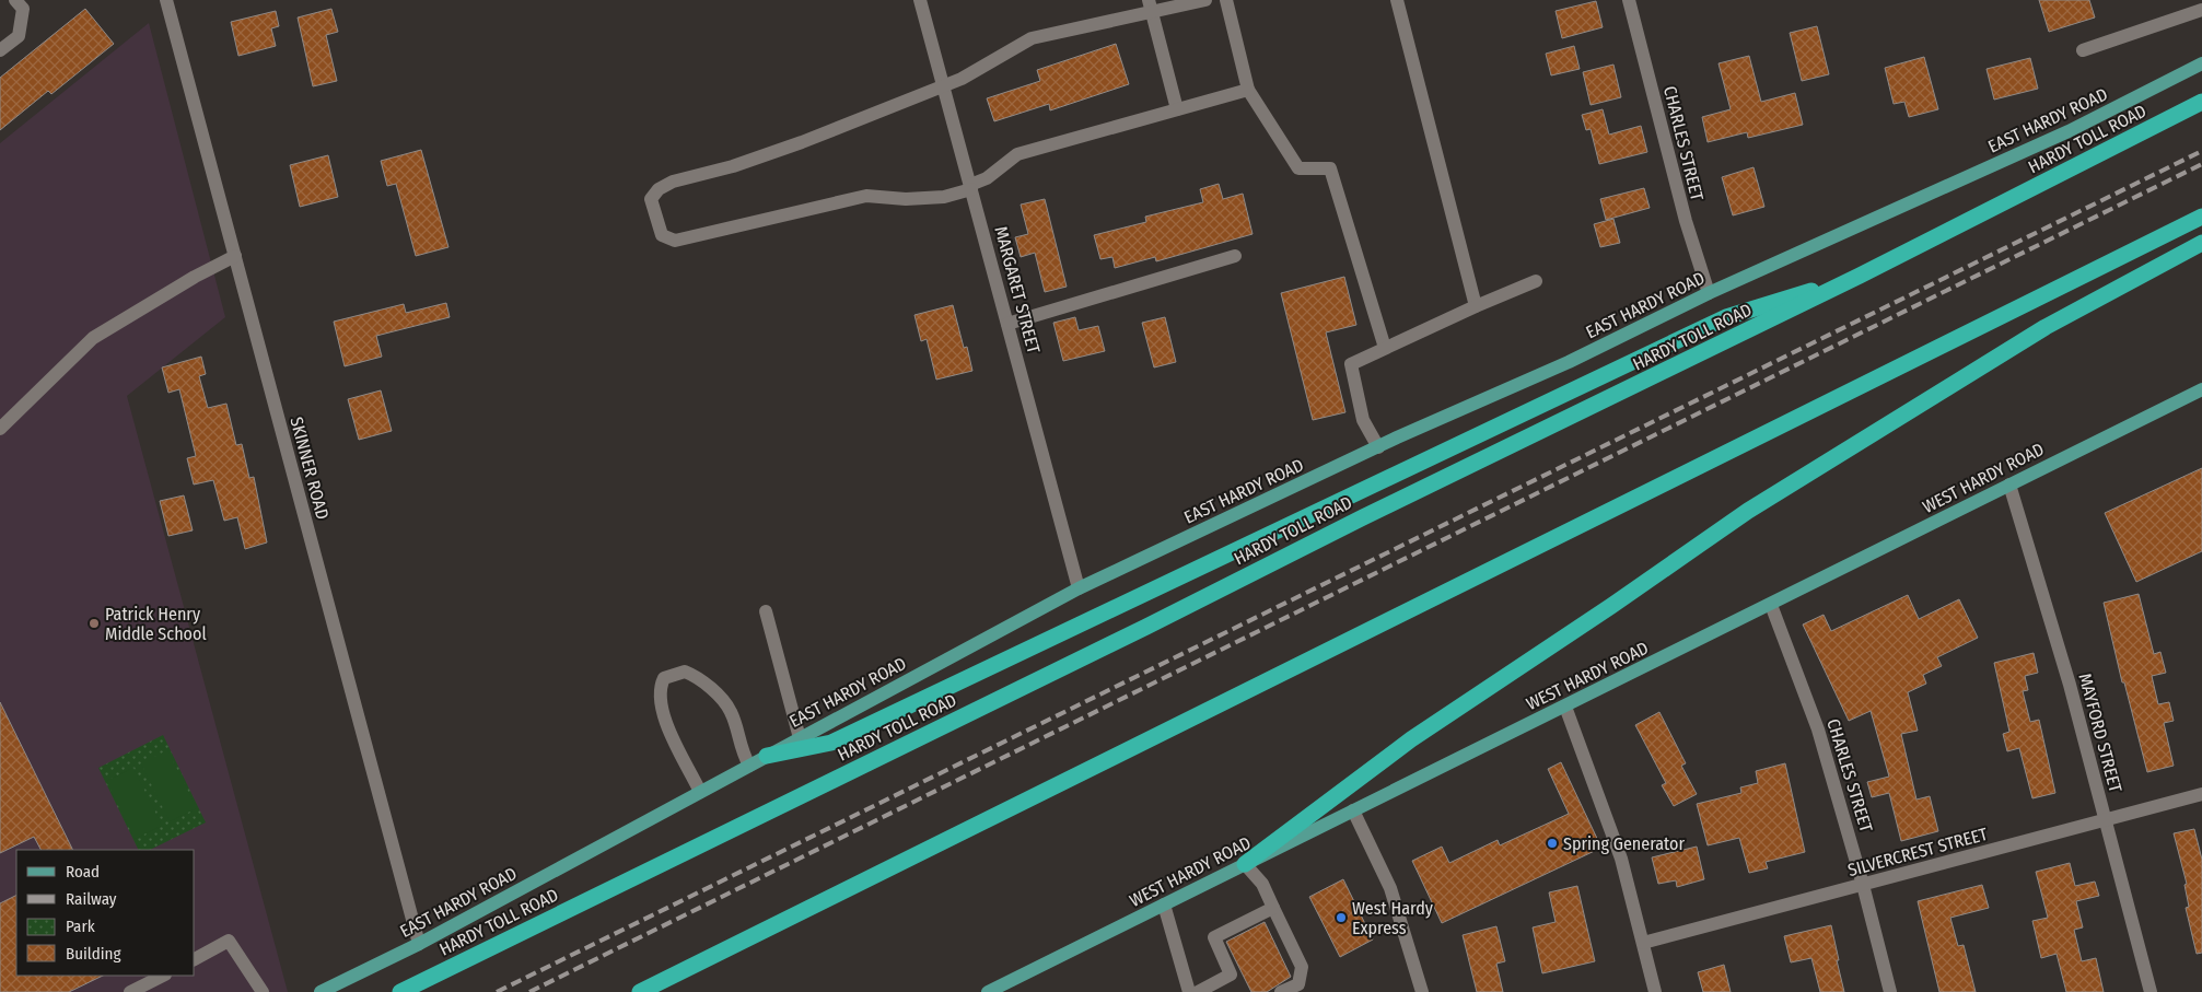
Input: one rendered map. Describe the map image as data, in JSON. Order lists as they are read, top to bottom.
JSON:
{
  "streets": {
    "highway": ["HARDY TOLL ROAD"],
    "main road": ["EAST HARDY ROAD", "WEST HARDY ROAD"],
    "street": [
      "CHARLES STREET",
      "MARGARET STREET",
      "SKINNER ROAD",
      "MAYFORD STREET",
      "SILVERCREST STREET"
    ]
  },
  "crossings": [
    ["EAST HARDY ROAD", "CHARLES STREET"],
    ["EAST HARDY ROAD", "MARGARET STREET"],
    ["EAST HARDY ROAD", "SKINNER ROAD"],
    ["CHARLES STREET", "WEST HARDY ROAD"],
    ["CHARLES STREET", "SILVERCREST STREET"],
    ["WEST HARDY ROAD", "MAYFORD STREET"],
    ["MAYFORD STREET", "SILVERCREST STREET"]
  ],
  "places": ["Patrick Henry Middle School", "Spring Generator", "West Hardy Express"],
  "legend": [
    "Road",
    "Railway",
    "Park",
    "Building"
  ]
}
